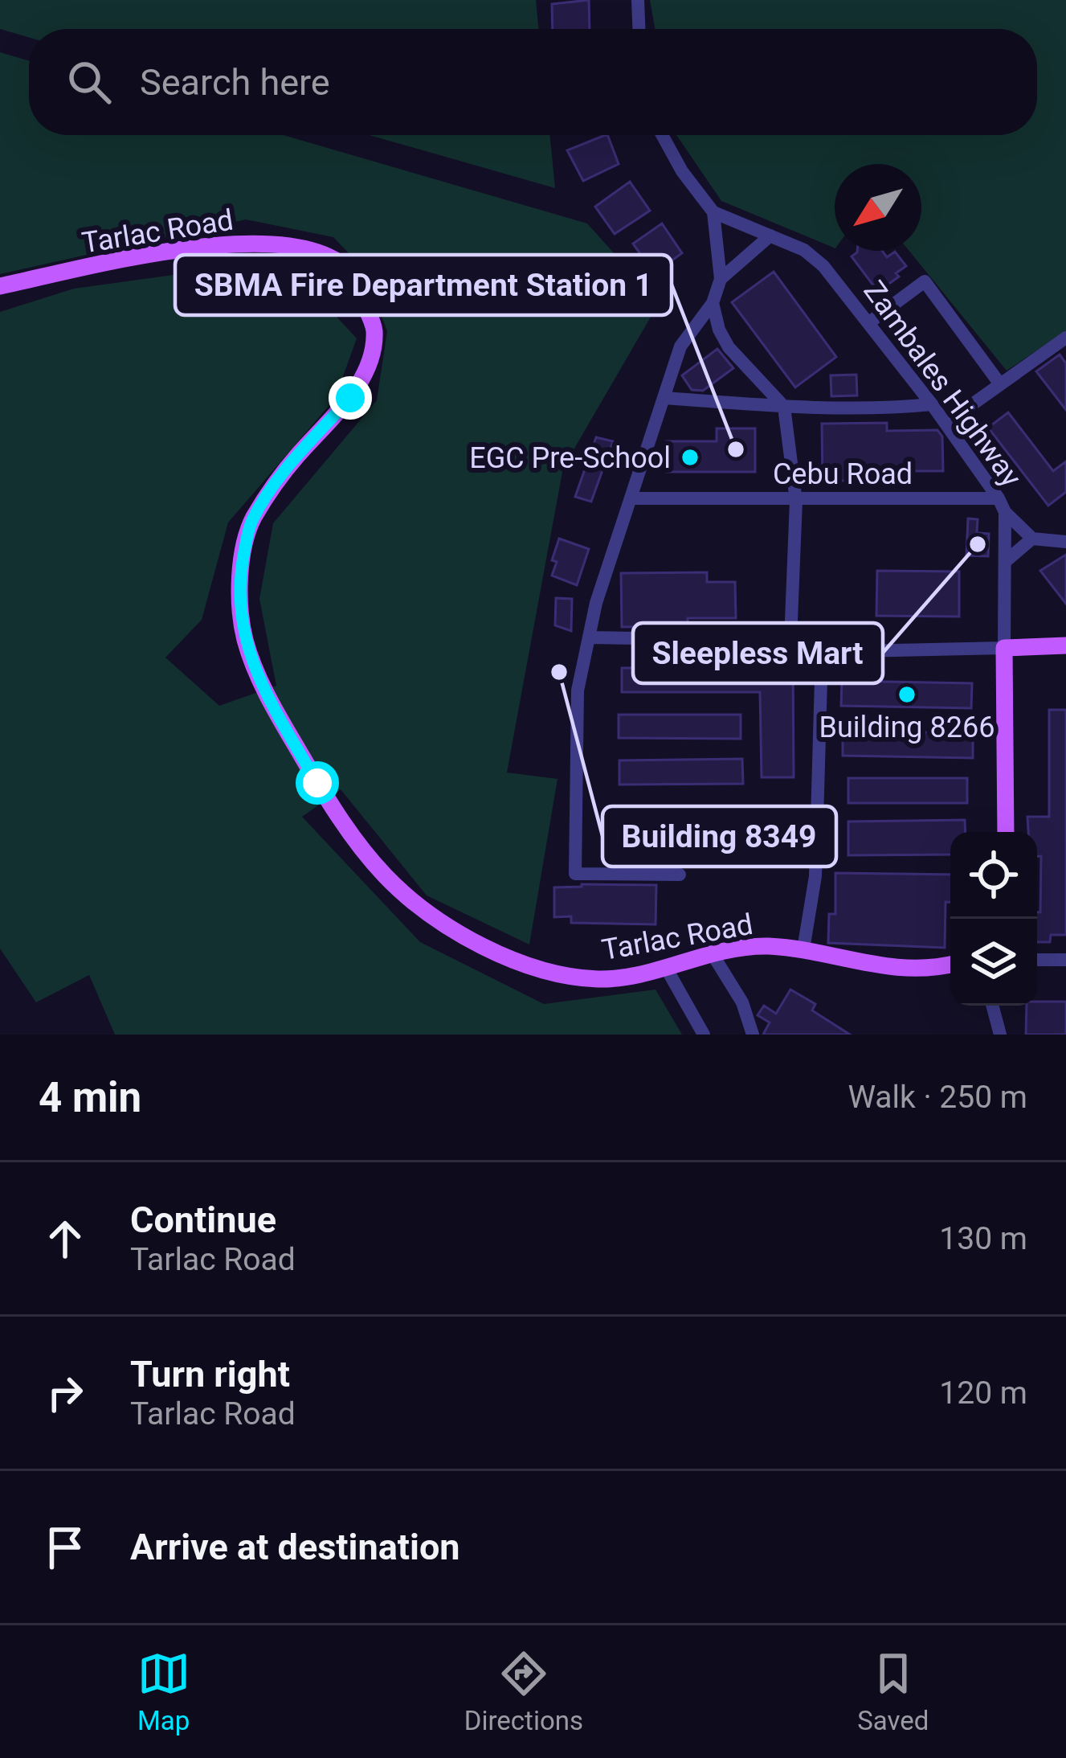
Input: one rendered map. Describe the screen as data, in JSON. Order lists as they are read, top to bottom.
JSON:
{
  "streets": {
    "main road": ["Tarlac Road"],
    "street": ["Zambales Highway", "Cebu Road"]
  },
  "crossings": [
    ["Zambales Highway", "Cebu Road"]
  ],
  "places": [
    "SBMA Fire Department Station 1",
    "EGC Pre-School",
    "Sleepless Mart",
    "Building 8349",
    "Building 8266"
  ],
  "north": "bottom left",
  "page": {
    "search": "Search here",
    "heading": ["4 min", "Walk · 250 m"],
    "list": [
      ["Continue", "Tarlac Road", "130 m"],
      ["Turn right", "Tarlac Road", "120 m"],
      "Arrive at destination"
    ],
    "nav": ["Map", "Directions", "Saved"]
  }
}
